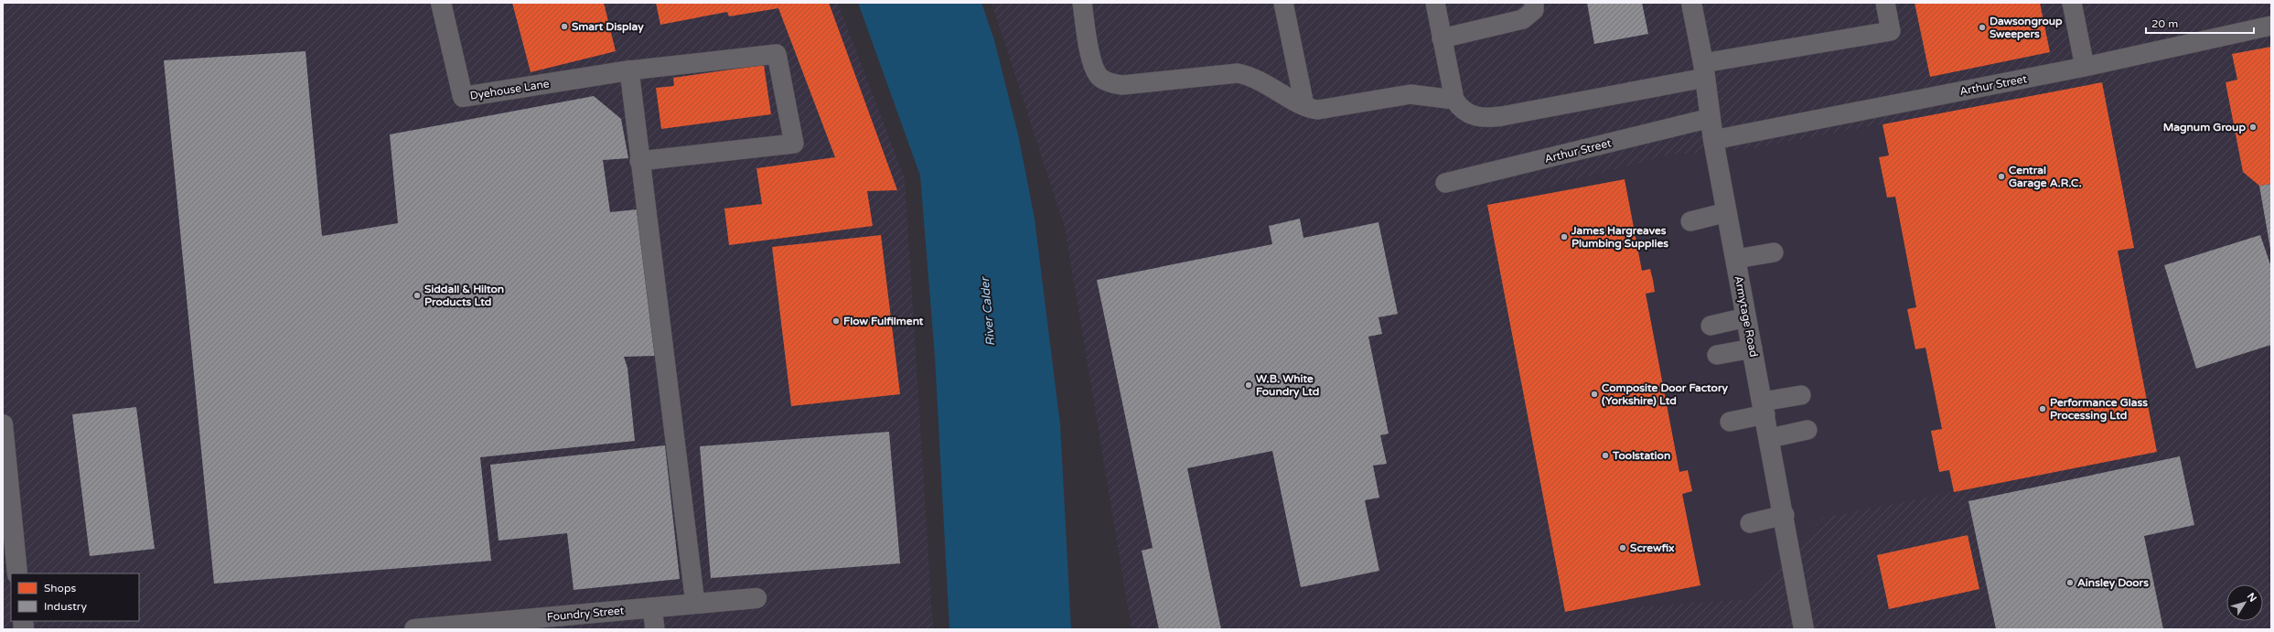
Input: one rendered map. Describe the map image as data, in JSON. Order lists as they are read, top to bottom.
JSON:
{
  "streets": {
    "street": ["Dyehouse Lane", "Armytage Road", "Foundry Street"],
    "lane": ["Arthur Street"]
  },
  "crossings": [
    ["Arthur Street", "Armytage Road"]
  ],
  "water": ["River Calder"],
  "places": [
    "Smart Display",
    "Dawsongroup Sweepers",
    "Magnum Group",
    "Central Garage A.R.C.",
    "James Hargreaves Plumbing Supplies",
    "Siddall & Hilton Products Ltd",
    "Flow Fulfilment",
    "W.B. White Foundry Ltd",
    "Composite Door Factory (Yorkshire) Ltd",
    "Performance Glass Processing Ltd",
    "Toolstation",
    "Screwfix",
    "Ainsley Doors"
  ],
  "legend": ["Shops", "Industry"],
  "scale_bar": "20 m",
  "north": "top right"
}
